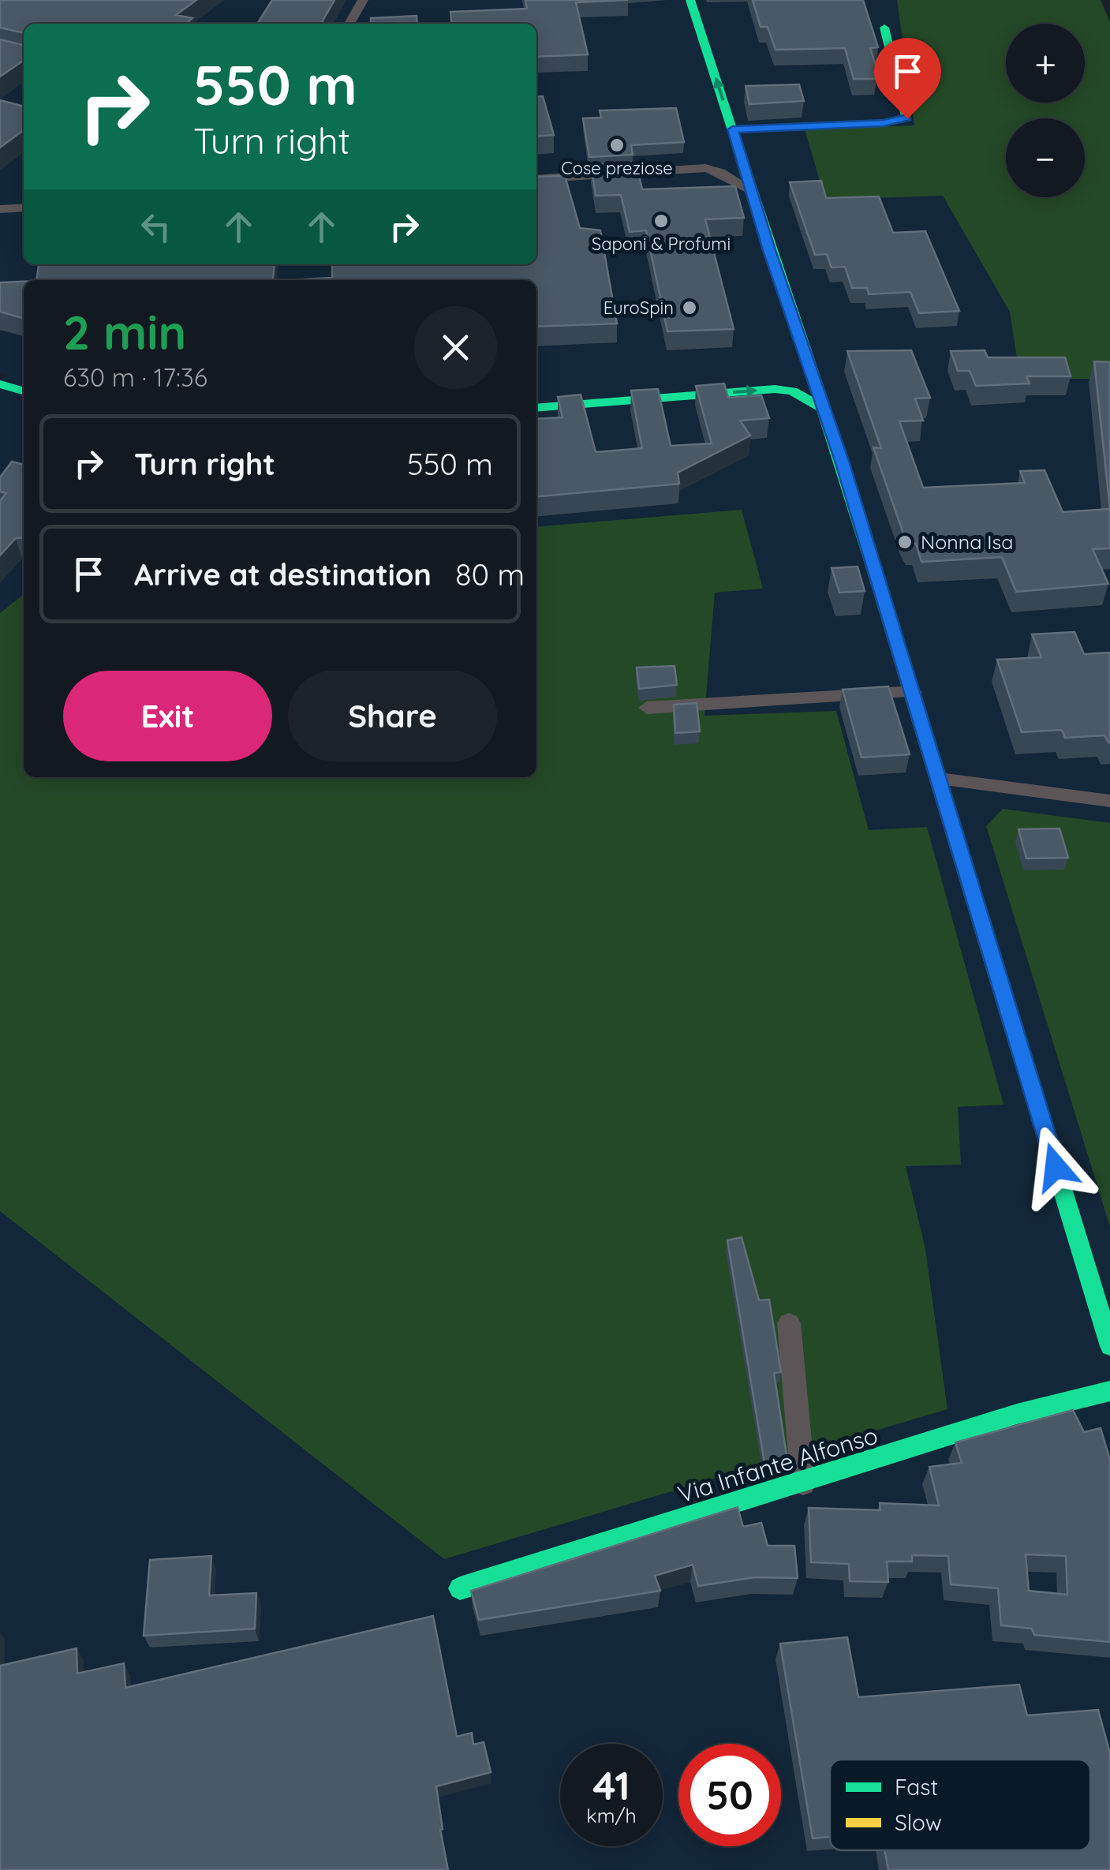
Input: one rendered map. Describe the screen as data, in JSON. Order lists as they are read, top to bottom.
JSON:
{
  "streets": {
    "main road": ["Via Infante Alfonso"]
  },
  "places": [
    "Cose preziose",
    "Saponi & Profumi",
    "EuroSpin",
    "Nonna Isa"
  ],
  "legend": ["Fast", "Slow"],
  "page": {
    "map_buttons": ["+", "−"],
    "turn": ["550 m", "Turn right"],
    "heading": ["2 min", "630 m · 17:36"],
    "list": [
      {
        "name": "Turn right",
        "value": "550 m"
      },
      {
        "name": "Arrive at destination",
        "value": "80 m"
      }
    ],
    "buttons": ["Exit", "Share"],
    "speed": "41 km/h",
    "limit": "50"
  }
}
